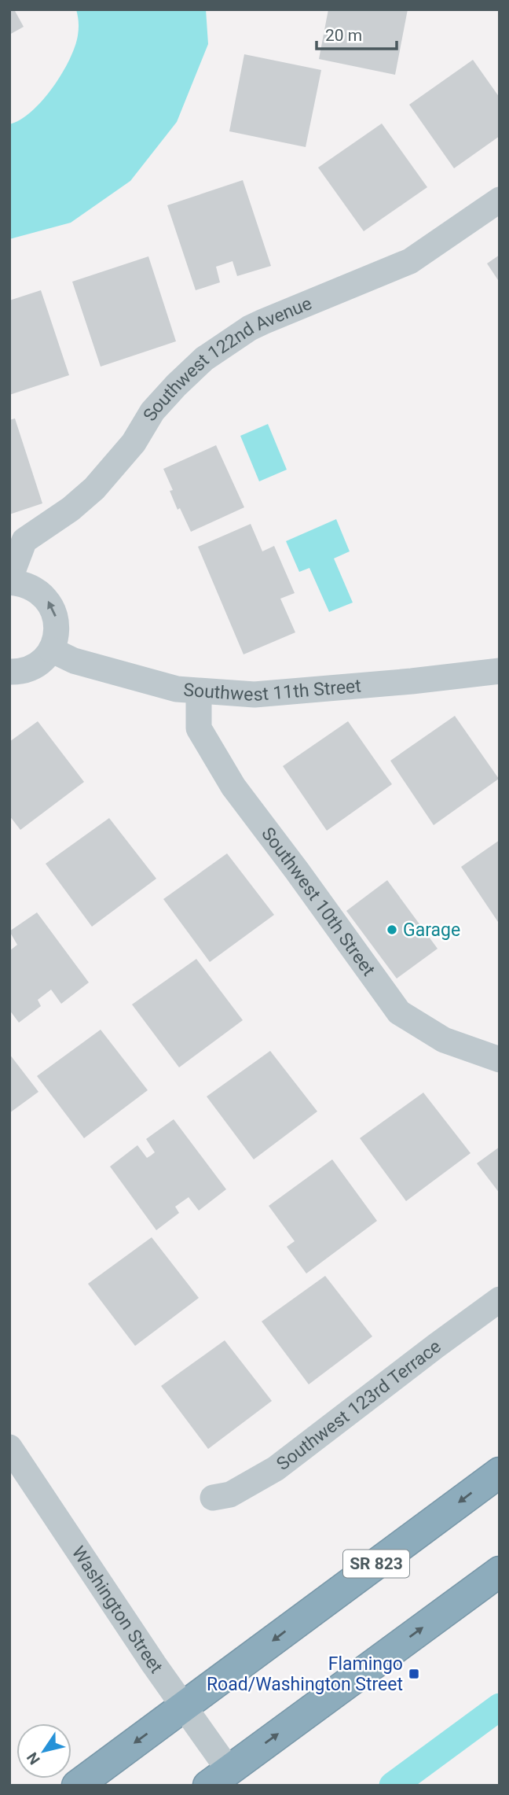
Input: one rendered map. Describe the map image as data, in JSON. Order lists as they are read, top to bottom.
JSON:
{
  "streets": {
    "highway": ["SR 823"],
    "street": [
      "Southwest 122nd Avenue",
      "Southwest 11th Street",
      "Southwest 10th Street",
      "Southwest 123rd Terrace",
      "Washington Street"
    ]
  },
  "crossings": [
    ["Southwest 11th Street", "Southwest 10th Street"],
    ["SR 823", "Washington Street"]
  ],
  "places": {
    "other": ["Garage"],
    "transit": ["Flamingo Road/Washington Street"]
  },
  "scale_bar": "20 m",
  "north": "bottom left"
}
